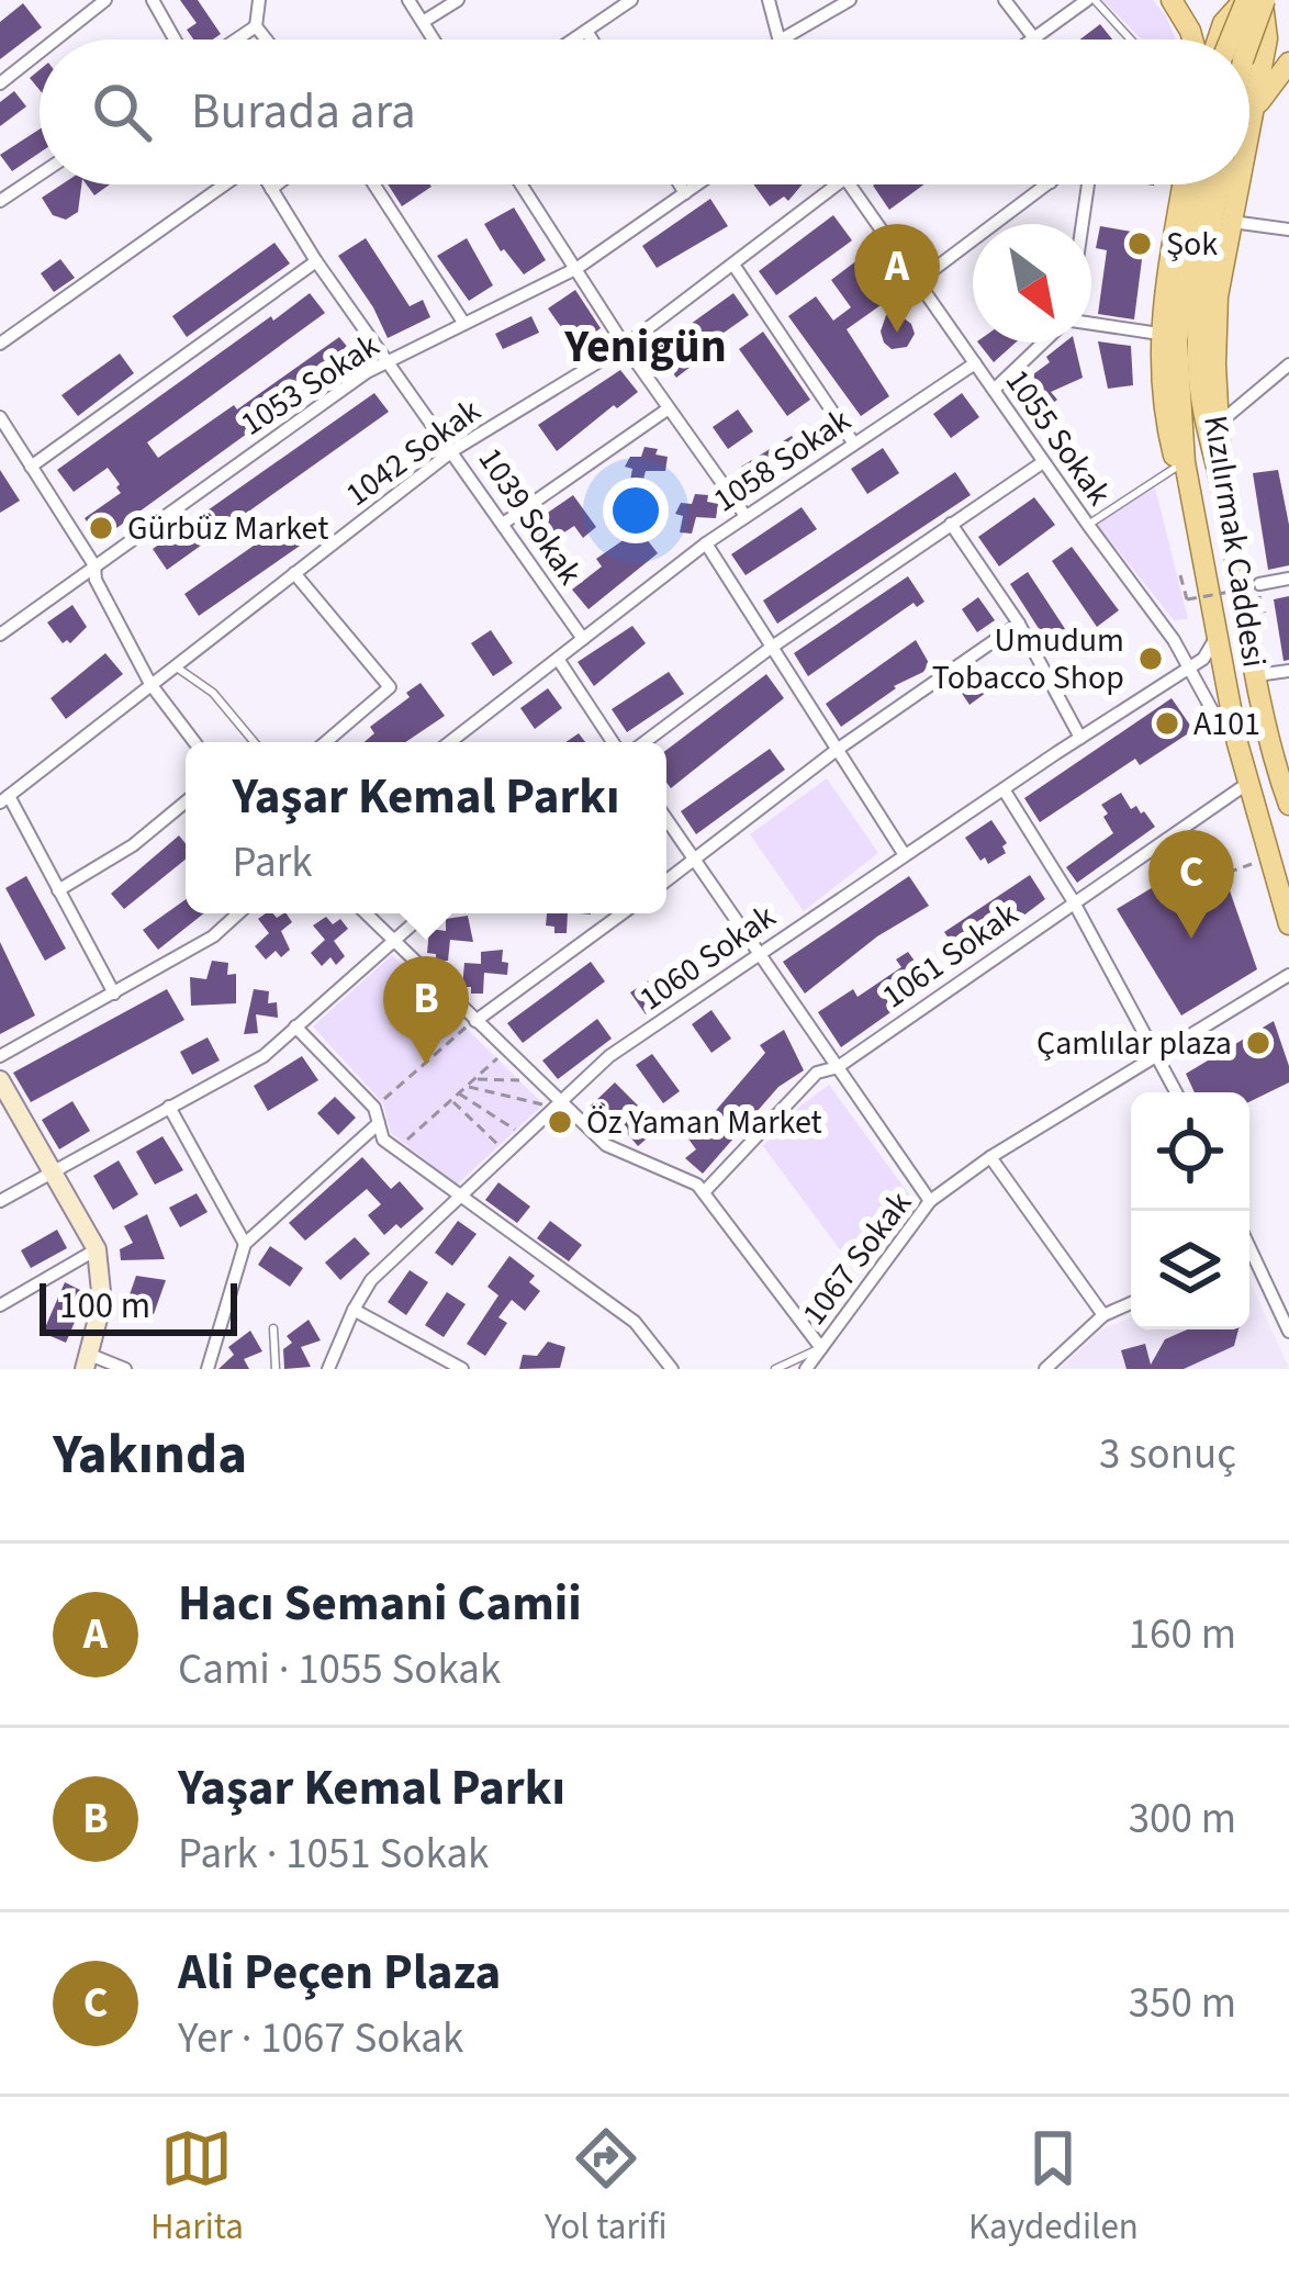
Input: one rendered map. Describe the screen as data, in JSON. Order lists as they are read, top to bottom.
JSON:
{
  "streets": {
    "main road": ["Kızılırmak Caddesi"],
    "street": [
      "1053 Sokak",
      "1055 Sokak",
      "1042 Sokak",
      "1058 Sokak",
      "1039 Sokak",
      "1061 Sokak",
      "1060 Sokak",
      "1067 Sokak"
    ]
  },
  "crossings": [
    ["1053 Sokak", "1039 Sokak"],
    ["1055 Sokak", "1058 Sokak"],
    ["1055 Sokak", "Kızılırmak Caddesi"],
    ["1055 Sokak", "1060 Sokak"],
    ["1042 Sokak", "1039 Sokak"],
    ["1058 Sokak", "1039 Sokak"],
    ["Kızılırmak Caddesi", "1061 Sokak"],
    ["Kızılırmak Caddesi", "1060 Sokak"]
  ],
  "districts": ["Yenigün"],
  "places": [
    "Şok",
    "Gürbüz Market",
    "Umudum Tobacco Shop",
    "A101",
    "Çamlılar plaza",
    "Öz Yaman Market"
  ],
  "scale_bar": "100 m",
  "north": "bottom right",
  "page": {
    "search": "Burada ara",
    "pins": ["A", "C", "B"],
    "popup": ["Yaşar Kemal Parkı", "Park"],
    "scale": "100 m",
    "heading": ["Yakında", "3 sonuç"],
    "list": [
      {
        "mark": "A",
        "name": "Hacı Semani Camii",
        "note": "Cami · 1055 Sokak",
        "value": "160 m"
      },
      {
        "mark": "B",
        "name": "Yaşar Kemal Parkı",
        "note": "Park · 1051 Sokak",
        "value": "300 m"
      },
      {
        "mark": "C",
        "name": "Ali Peçen Plaza",
        "note": "Yer · 1067 Sokak",
        "value": "350 m"
      }
    ],
    "nav": ["Harita", "Yol tarifi", "Kaydedilen"]
  }
}
